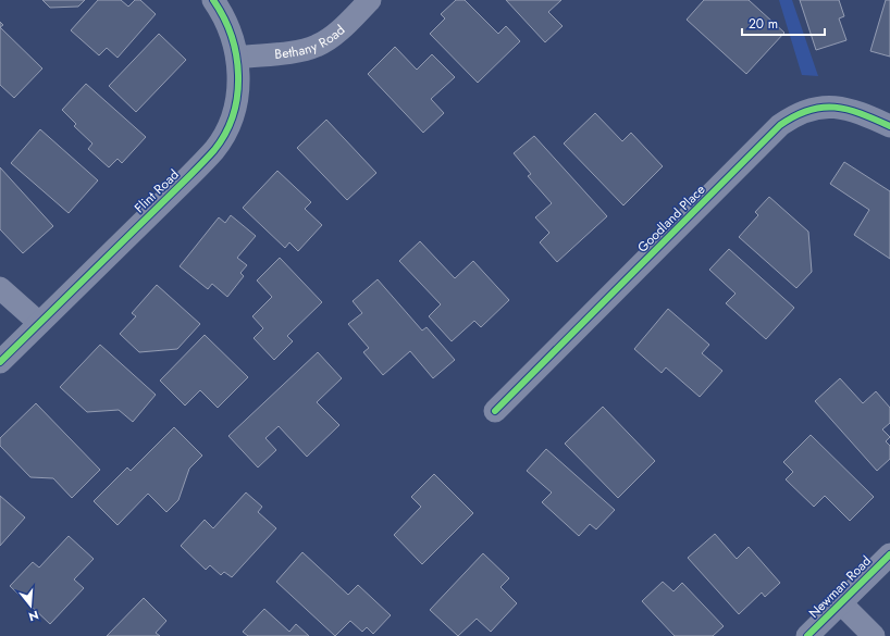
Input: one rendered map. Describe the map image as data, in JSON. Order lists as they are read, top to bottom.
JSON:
{
  "streets": {
    "street": [
      "Bethany Road",
      "Flint Road",
      "Goodland Place",
      "Newman Road"
    ]
  },
  "crossings": [
    ["Bethany Road", "Flint Road"]
  ],
  "scale_bar": "20 m",
  "north": "bottom"
}
